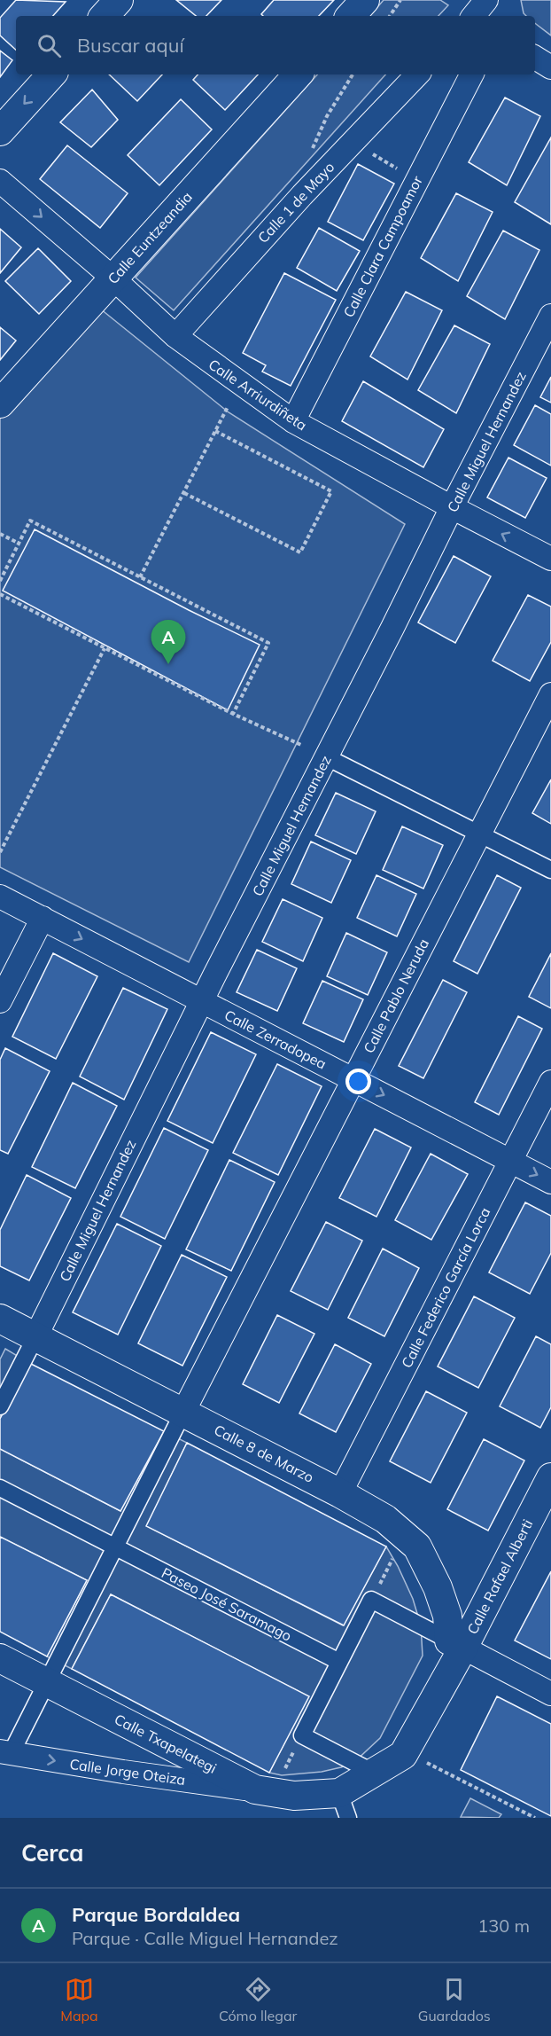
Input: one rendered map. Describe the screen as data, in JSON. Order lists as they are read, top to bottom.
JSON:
{
  "streets": {
    "street": [
      "Calle 1 de Mayo",
      "Calle Euntzeandia",
      "Calle Clara Campoamor",
      "Calle Arriurdiñeta",
      "Calle Miguel Hernandez",
      "Calle Pablo Neruda",
      "Calle Zerradopea",
      "Calle Federico García Lorca",
      "Calle 8 de Marzo",
      "Calle Rafael Alberti",
      "Paseo José Saramago",
      "Calle Txapelategi",
      "Calle Jorge Oteiza"
    ]
  },
  "crossings": [
    ["Calle 1 de Mayo", "Calle Arriurdiñeta"],
    ["Calle Euntzeandia", "Calle Arriurdiñeta"],
    ["Calle Clara Campoamor", "Calle Arriurdiñeta"],
    ["Calle Arriurdiñeta", "Calle Miguel Hernandez"],
    ["Calle Miguel Hernandez", "Calle Zerradopea"],
    ["Calle Miguel Hernandez", "Calle 8 de Marzo"],
    ["Calle Pablo Neruda", "Calle Zerradopea"],
    ["Calle Pablo Neruda", "Calle 8 de Marzo"],
    ["Calle Zerradopea", "Calle Federico García Lorca"],
    ["Calle Federico García Lorca", "Calle 8 de Marzo"],
    ["Calle 8 de Marzo", "Calle Rafael Alberti"],
    ["Calle Rafael Alberti", "Calle Txapelategi"],
    ["Calle Txapelategi", "Calle Jorge Oteiza"]
  ],
  "one_way": ["Calle Zerradopea", "Calle Jorge Oteiza"],
  "page": {
    "search": "Buscar aquí",
    "pins": "A",
    "heading": "Cerca",
    "list": [
      {
        "mark": "A",
        "name": "Parque Bordaldea",
        "note": "Parque · Calle Miguel Hernandez",
        "value": "130 m"
      }
    ],
    "nav": ["Mapa", "Cómo llegar", "Guardados"]
  }
}
